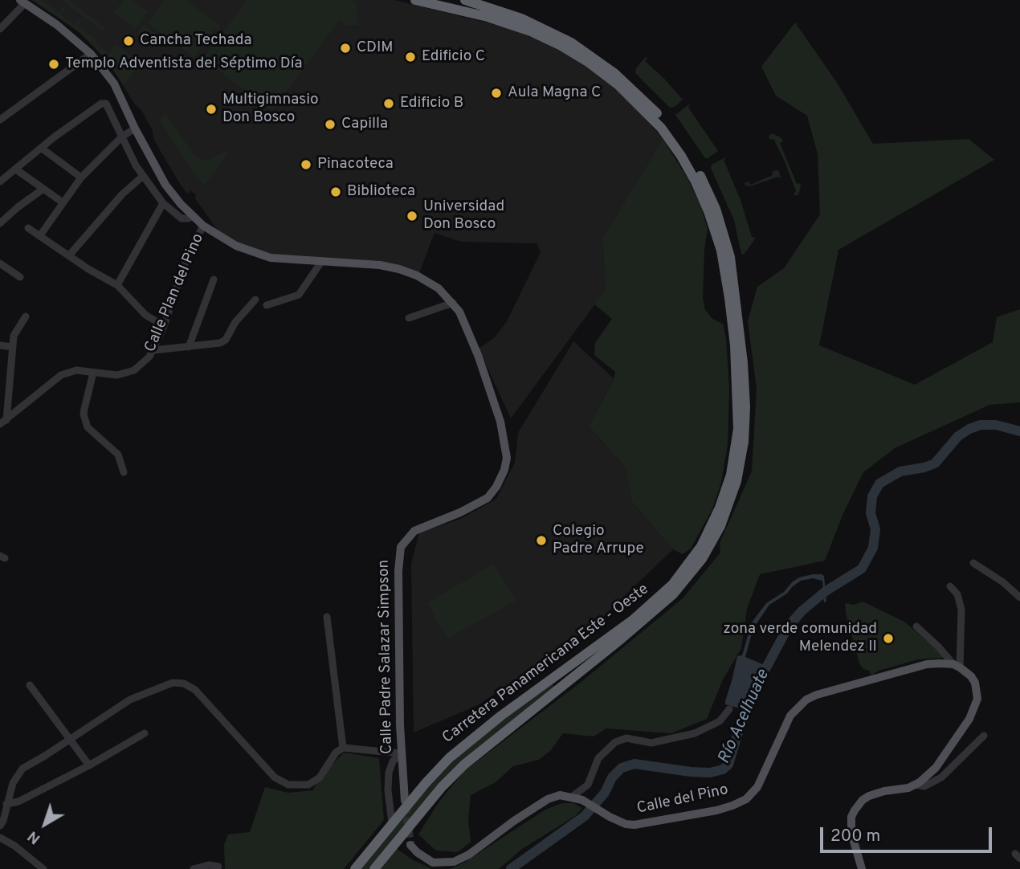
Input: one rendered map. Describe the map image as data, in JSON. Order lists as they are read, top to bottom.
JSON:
{
  "streets": {
    "highway": ["Carretera Panamericana Este - Oeste"],
    "main road": ["Calle Padre Salazar Simpson", "Calle del Pino"],
    "street": ["Calle Plan del Pino"]
  },
  "crossings": [
    ["Calle Plan del Pino", "Calle Padre Salazar Simpson"]
  ],
  "water": ["Río Acelhuate"],
  "places": [
    "Cancha Techada",
    "CDIM",
    "Edificio C",
    "Templo Adventista del Séptimo Día",
    "Aula Magna C",
    "Edificio B",
    "Multigimnasio Don Bosco",
    "Capilla",
    "Pinacoteca",
    "Biblioteca",
    "Universidad Don Bosco",
    "Colegio Padre Arrupe",
    "zona verde comunidad Melendez II"
  ],
  "scale_bar": "200 m",
  "north": "bottom left"
}
